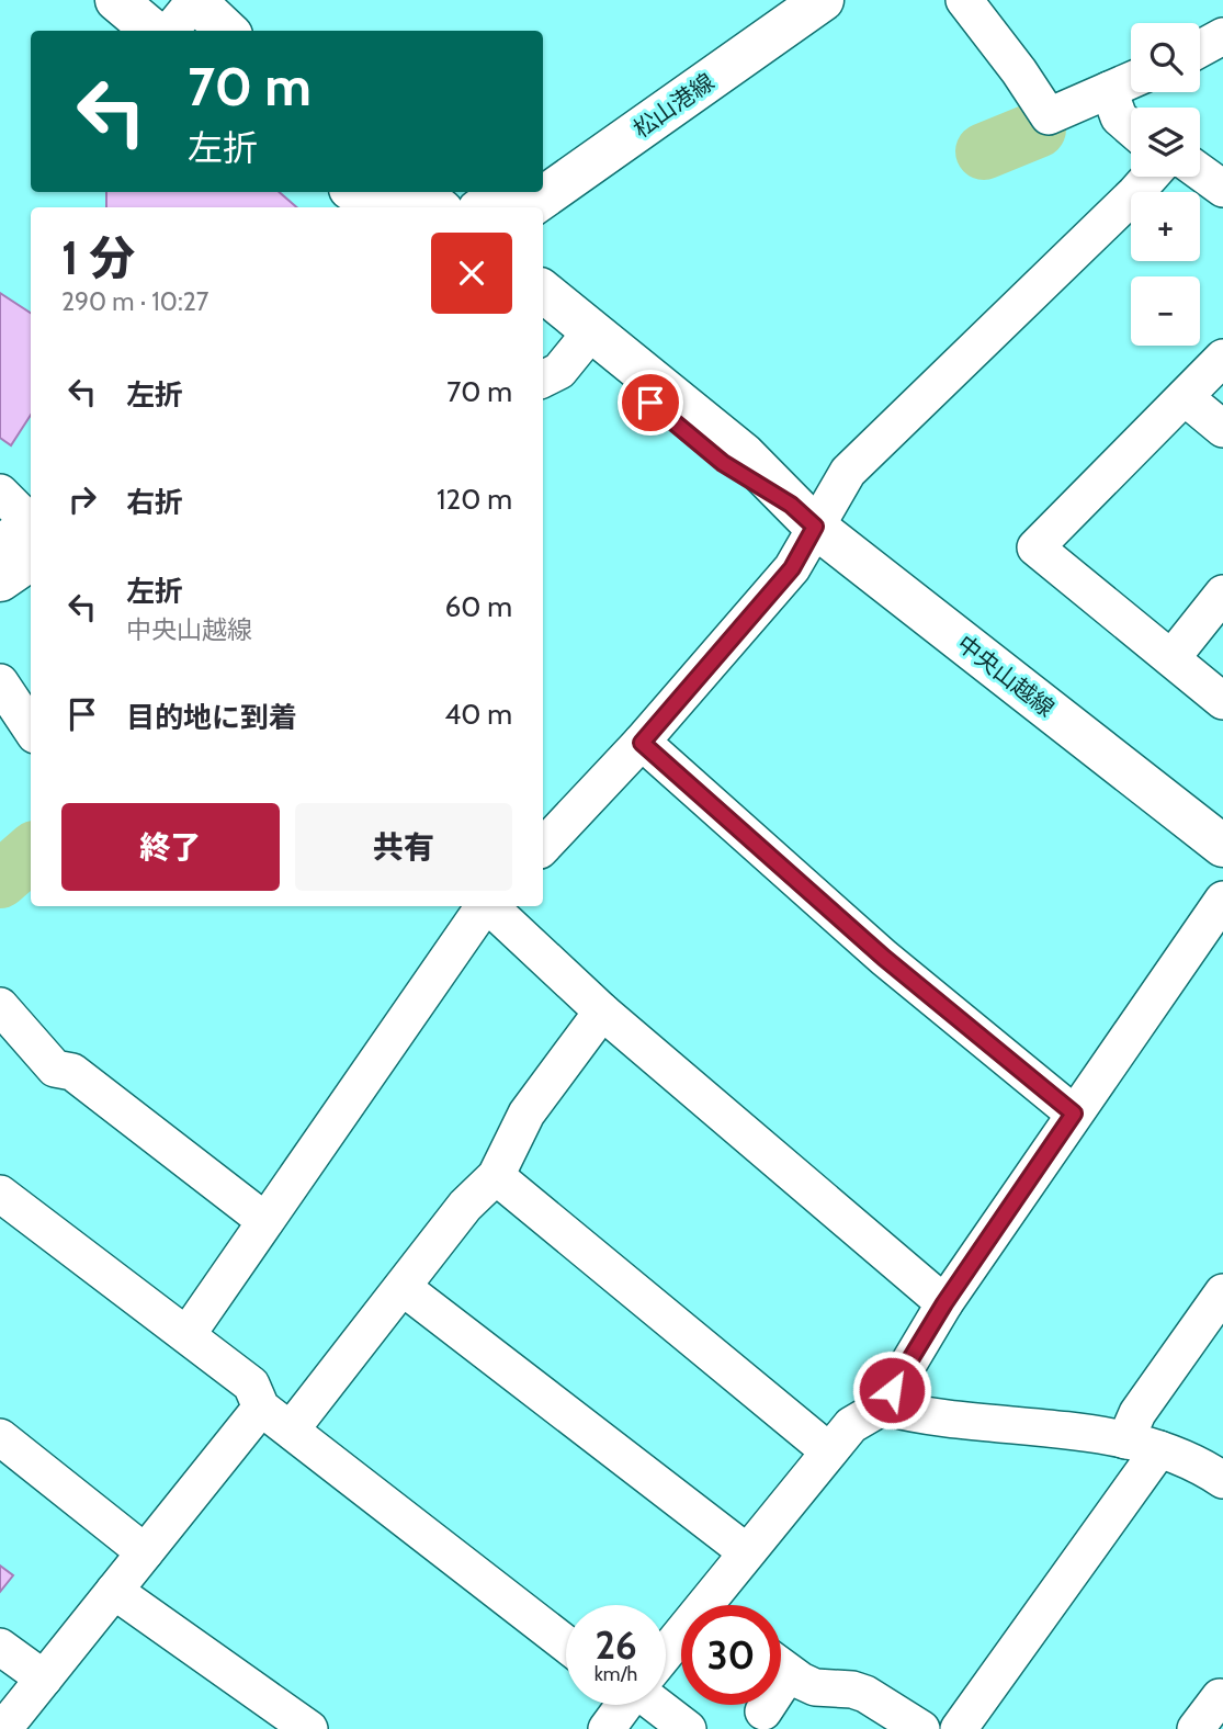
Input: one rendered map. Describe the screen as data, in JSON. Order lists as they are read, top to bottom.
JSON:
{
  "streets": {
    "main road": ["松山港線", "中央山越線"]
  },
  "page": {
    "map_buttons": ["+", "−"],
    "turn": ["70 m", "左折"],
    "heading": ["1 分", "290 m · 10:27"],
    "list": [
      {
        "name": "左折",
        "value": "70 m"
      },
      {
        "name": "右折",
        "value": "120 m"
      },
      {
        "name": "左折",
        "note": "中央山越線",
        "value": "60 m"
      },
      {
        "name": "目的地に到着",
        "value": "40 m"
      }
    ],
    "buttons": ["終了", "共有"],
    "speed": "26 km/h",
    "limit": "30"
  }
}
